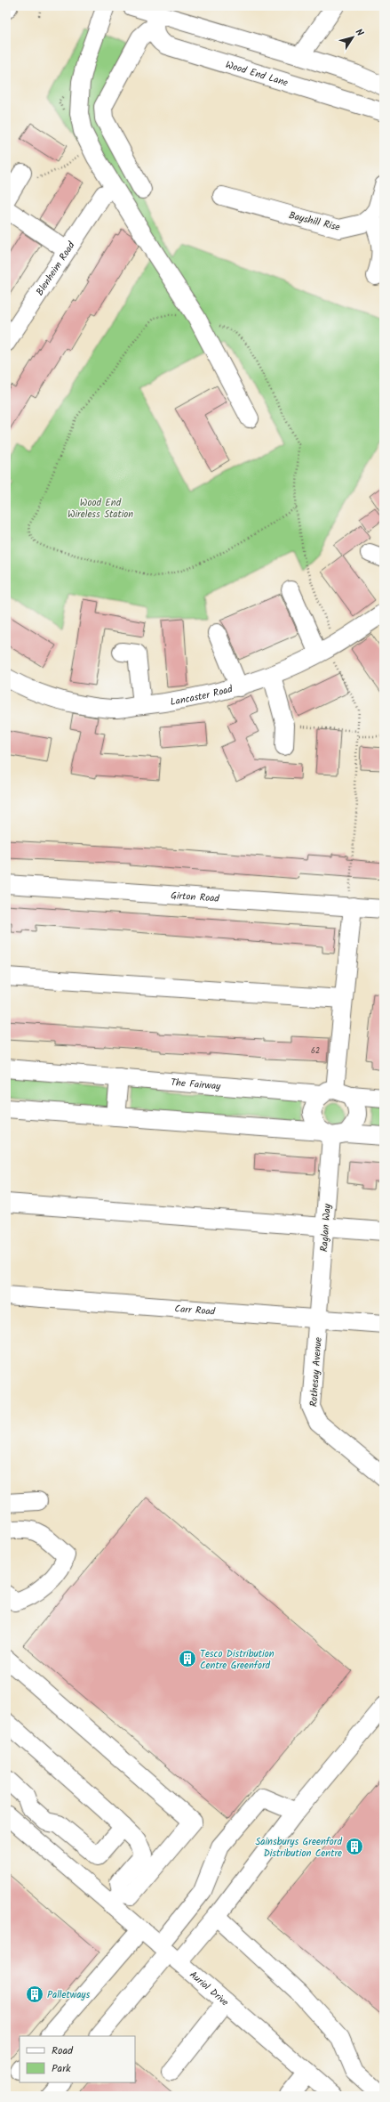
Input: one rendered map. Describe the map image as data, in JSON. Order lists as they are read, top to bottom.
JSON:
{
  "streets": {
    "street": [
      "Wood End Lane",
      "Bayshill Rise",
      "Blenheim Road",
      "Lancaster Road",
      "Girton Road",
      "The Fairway",
      "Raglan Way",
      "Carr Road",
      "Rothesay Avenue",
      "Auriol Drive"
    ]
  },
  "crossings": [
    ["The Fairway", "Raglan Way"],
    ["Raglan Way", "Carr Road"],
    ["Raglan Way", "Rothesay Avenue"],
    ["Carr Road", "Rothesay Avenue"]
  ],
  "parks": ["Wood End Wireless Station"],
  "places": {
    "building": ["Tesco Distribution Centre Greenford", "Sainsburys Greenford Distribution Centre", "Palletways"]
  },
  "house_numbers": ["62"],
  "legend": ["Road", "Park"],
  "north": "top right"
}
